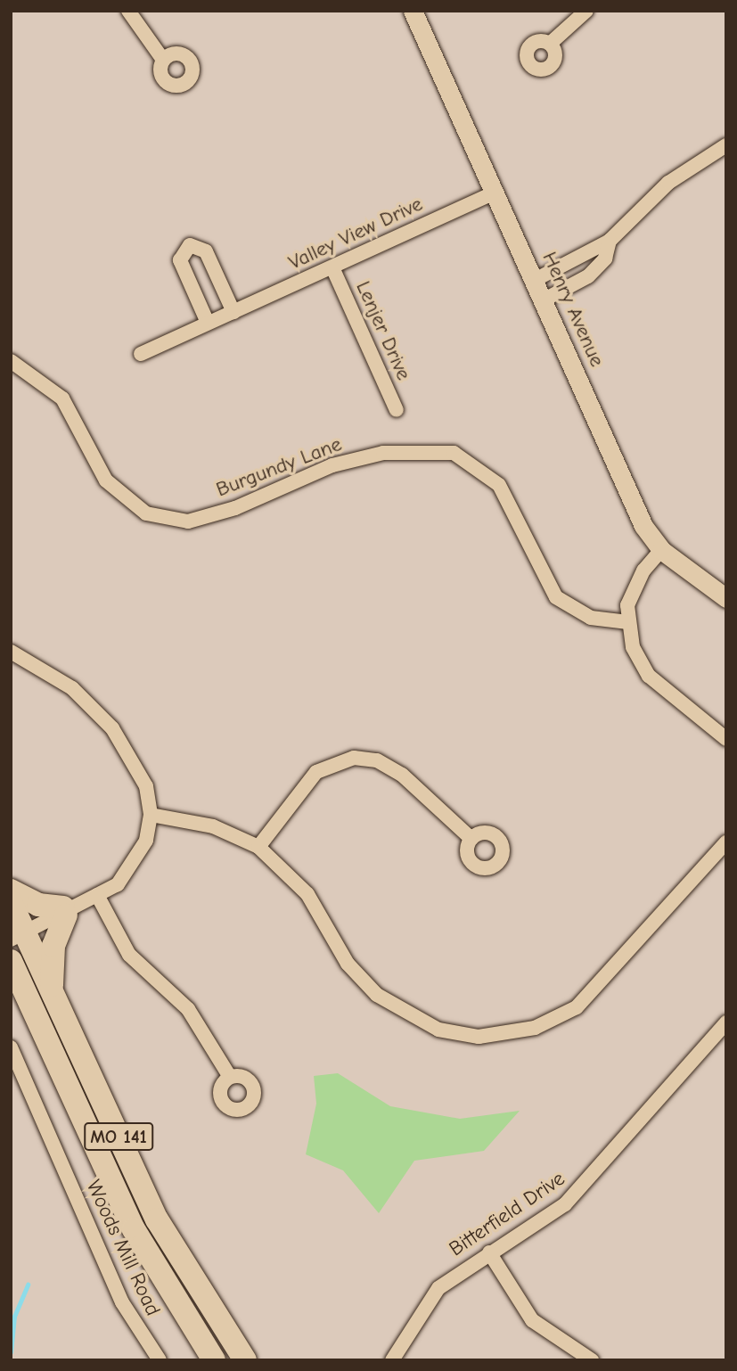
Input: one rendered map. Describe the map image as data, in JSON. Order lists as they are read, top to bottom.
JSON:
{
  "streets": {
    "highway": ["MO 141"],
    "street": [
      "Valley View Drive",
      "Henry Avenue",
      "Lenjer Drive",
      "Burgundy Lane",
      "Bitterfield Drive",
      "Woods Mill Road"
    ]
  },
  "crossings": [
    ["Valley View Drive", "Henry Avenue"],
    ["Valley View Drive", "Lenjer Drive"]
  ]
}
